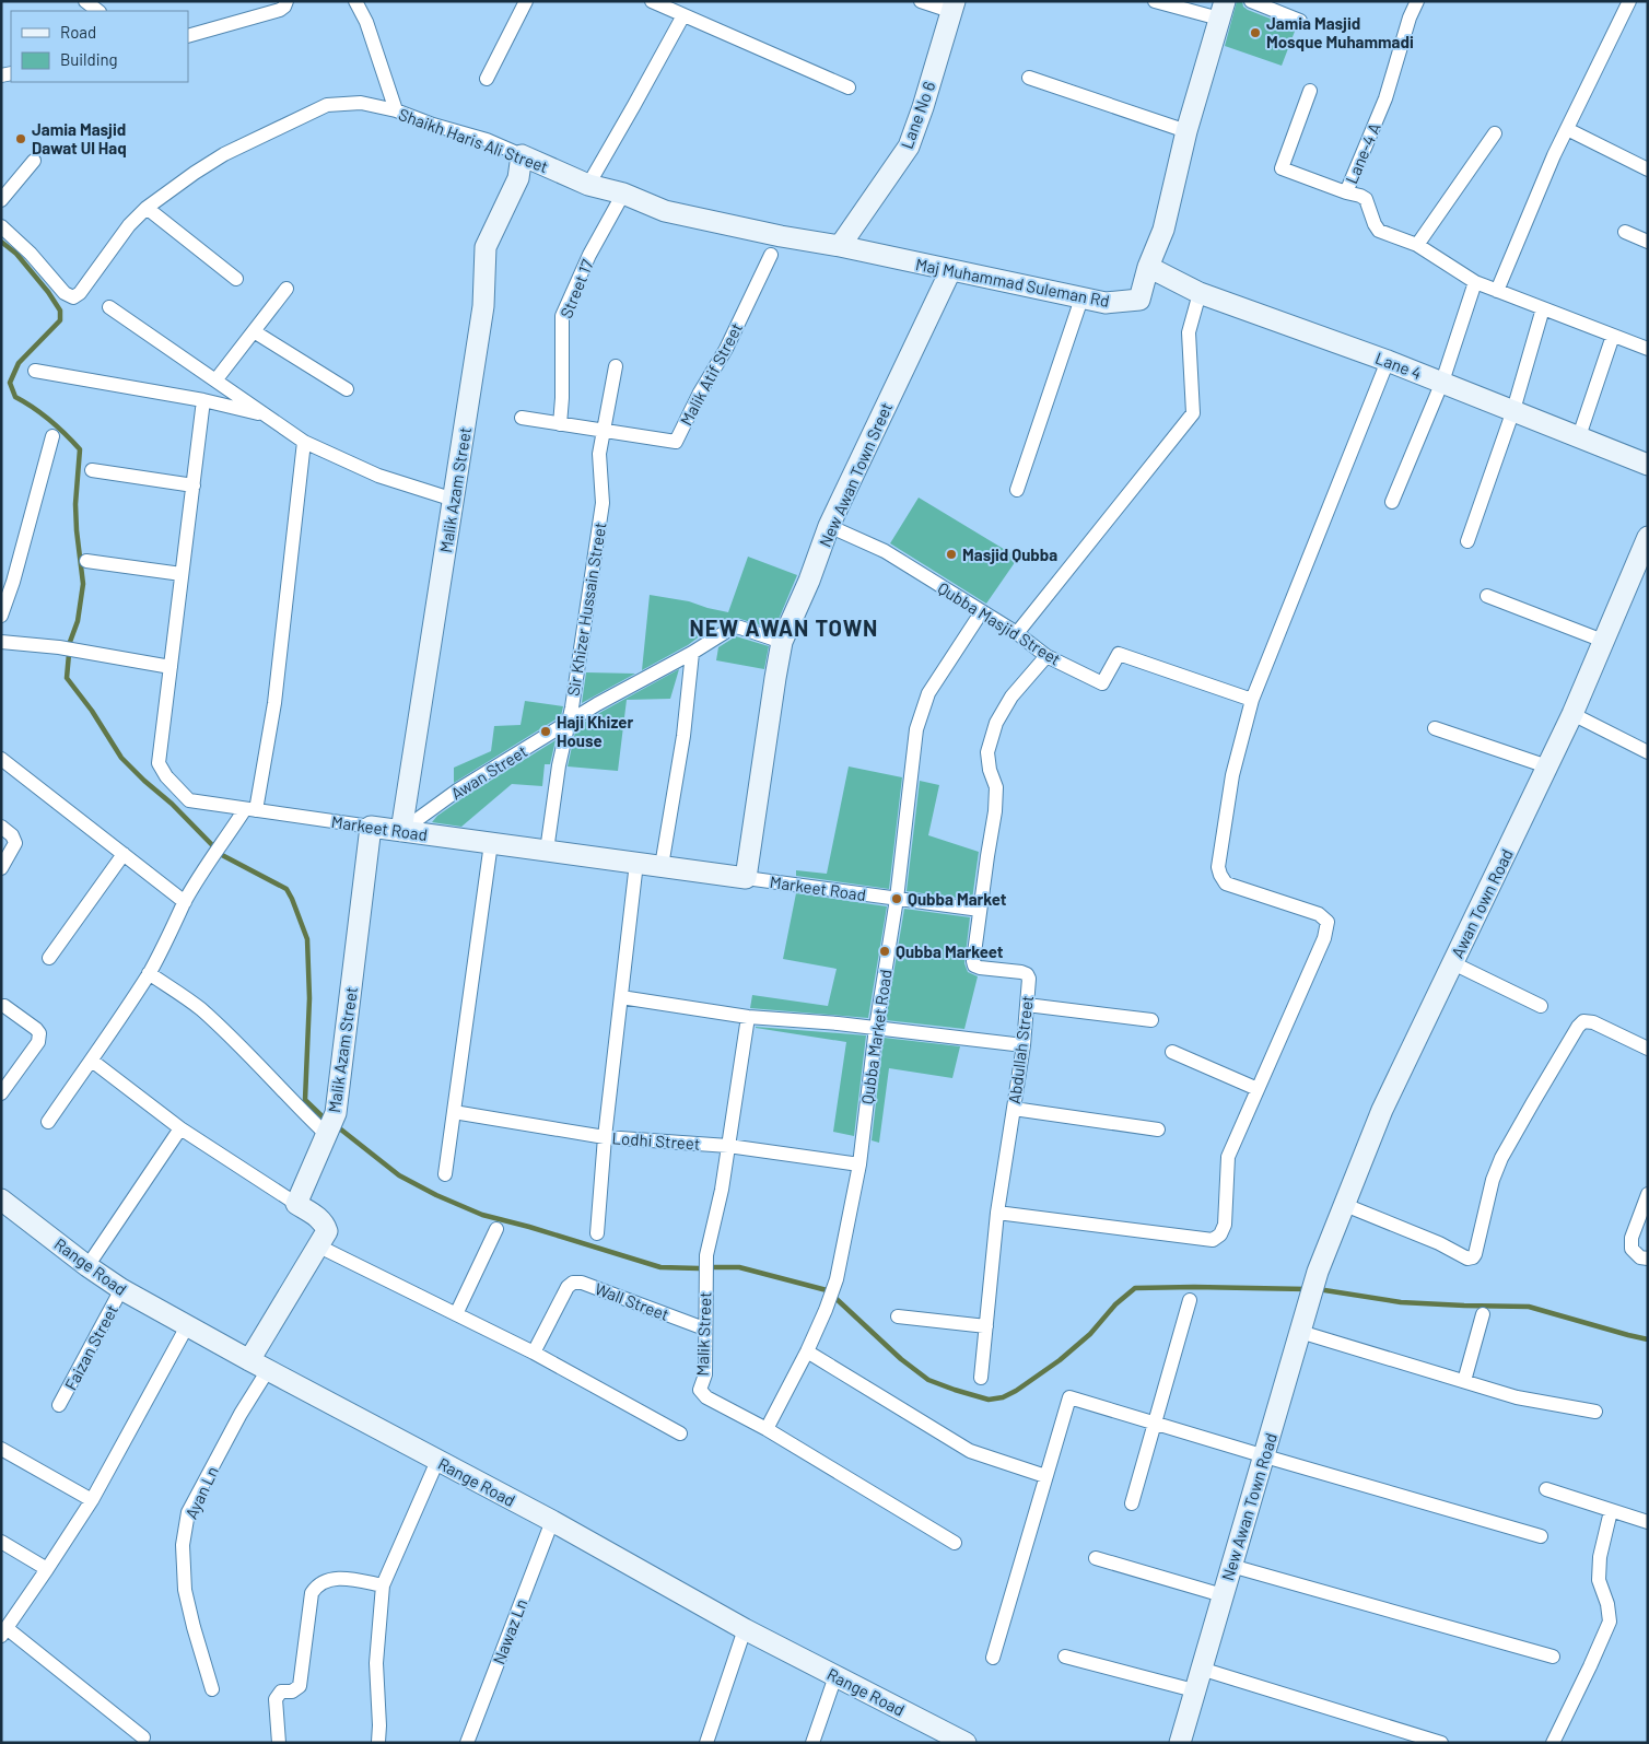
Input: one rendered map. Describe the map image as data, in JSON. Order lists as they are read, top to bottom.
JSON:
{
  "streets": {
    "street": [
      "Lane No 6",
      "Shaikh Haris Ali Street",
      "Lane-4 A",
      "Maj Muhammad Suleman Rd",
      "Street 17",
      "Lane 4",
      "Malik Atif Street",
      "New Awan Town Sreet",
      "Malik Azam Street",
      "Sir Khizer Hussain Street",
      "Qubba Masjid Street",
      "Awan Street",
      "Markeet Road",
      "Awan Town Road",
      "Qubba Market Road",
      "Abdullah Street",
      "Lodhi Street",
      "Range Road",
      "Wall Street",
      "Malik Street",
      "Faizan Street",
      "Ayan Ln",
      "New Awan Town Road",
      "Nawaz Ln"
    ]
  },
  "crossings": [
    ["Lane No 6", "Shaikh Haris Ali Street"],
    ["Lane No 6", "Maj Muhammad Suleman Rd"],
    ["Shaikh Haris Ali Street", "Maj Muhammad Suleman Rd"],
    ["Shaikh Haris Ali Street", "Street 17"],
    ["Shaikh Haris Ali Street", "Malik Azam Street"],
    ["Maj Muhammad Suleman Rd", "Lane 4"],
    ["Maj Muhammad Suleman Rd", "New Awan Town Sreet"],
    ["Street 17", "Malik Atif Street"],
    ["Malik Atif Street", "Sir Khizer Hussain Street"],
    ["New Awan Town Sreet", "Qubba Masjid Street"],
    ["New Awan Town Sreet", "Awan Street"],
    ["New Awan Town Sreet", "Markeet Road"],
    ["Malik Azam Street", "Awan Street"],
    ["Malik Azam Street", "Markeet Road"],
    ["Sir Khizer Hussain Street", "Awan Street"],
    ["Sir Khizer Hussain Street", "Markeet Road"],
    ["Qubba Masjid Street", "Qubba Market Road"],
    ["Qubba Masjid Street", "Abdullah Street"],
    ["Awan Street", "Markeet Road"],
    ["Markeet Road", "Qubba Market Road"],
    ["Markeet Road", "Abdullah Street"],
    ["Awan Town Road", "New Awan Town Road"],
    ["Qubba Market Road", "Lodhi Street"],
    ["Qubba Market Road", "Malik Street"],
    ["Lodhi Street", "Malik Street"],
    ["Range Road", "Faizan Street"],
    ["Range Road", "Ayan Ln"],
    ["Range Road", "Nawaz Ln"],
    ["Wall Street", "Malik Street"]
  ],
  "districts": ["NEW AWAN TOWN"],
  "places": [
    "Jamia Masjid Mosque Muhammadi",
    "Jamia Masjid Dawat Ul Haq",
    "Masjid Qubba",
    "Haji Khizer House",
    "Qubba Market",
    "Qubba Markeet"
  ],
  "legend": ["Road", "Building"]
}
